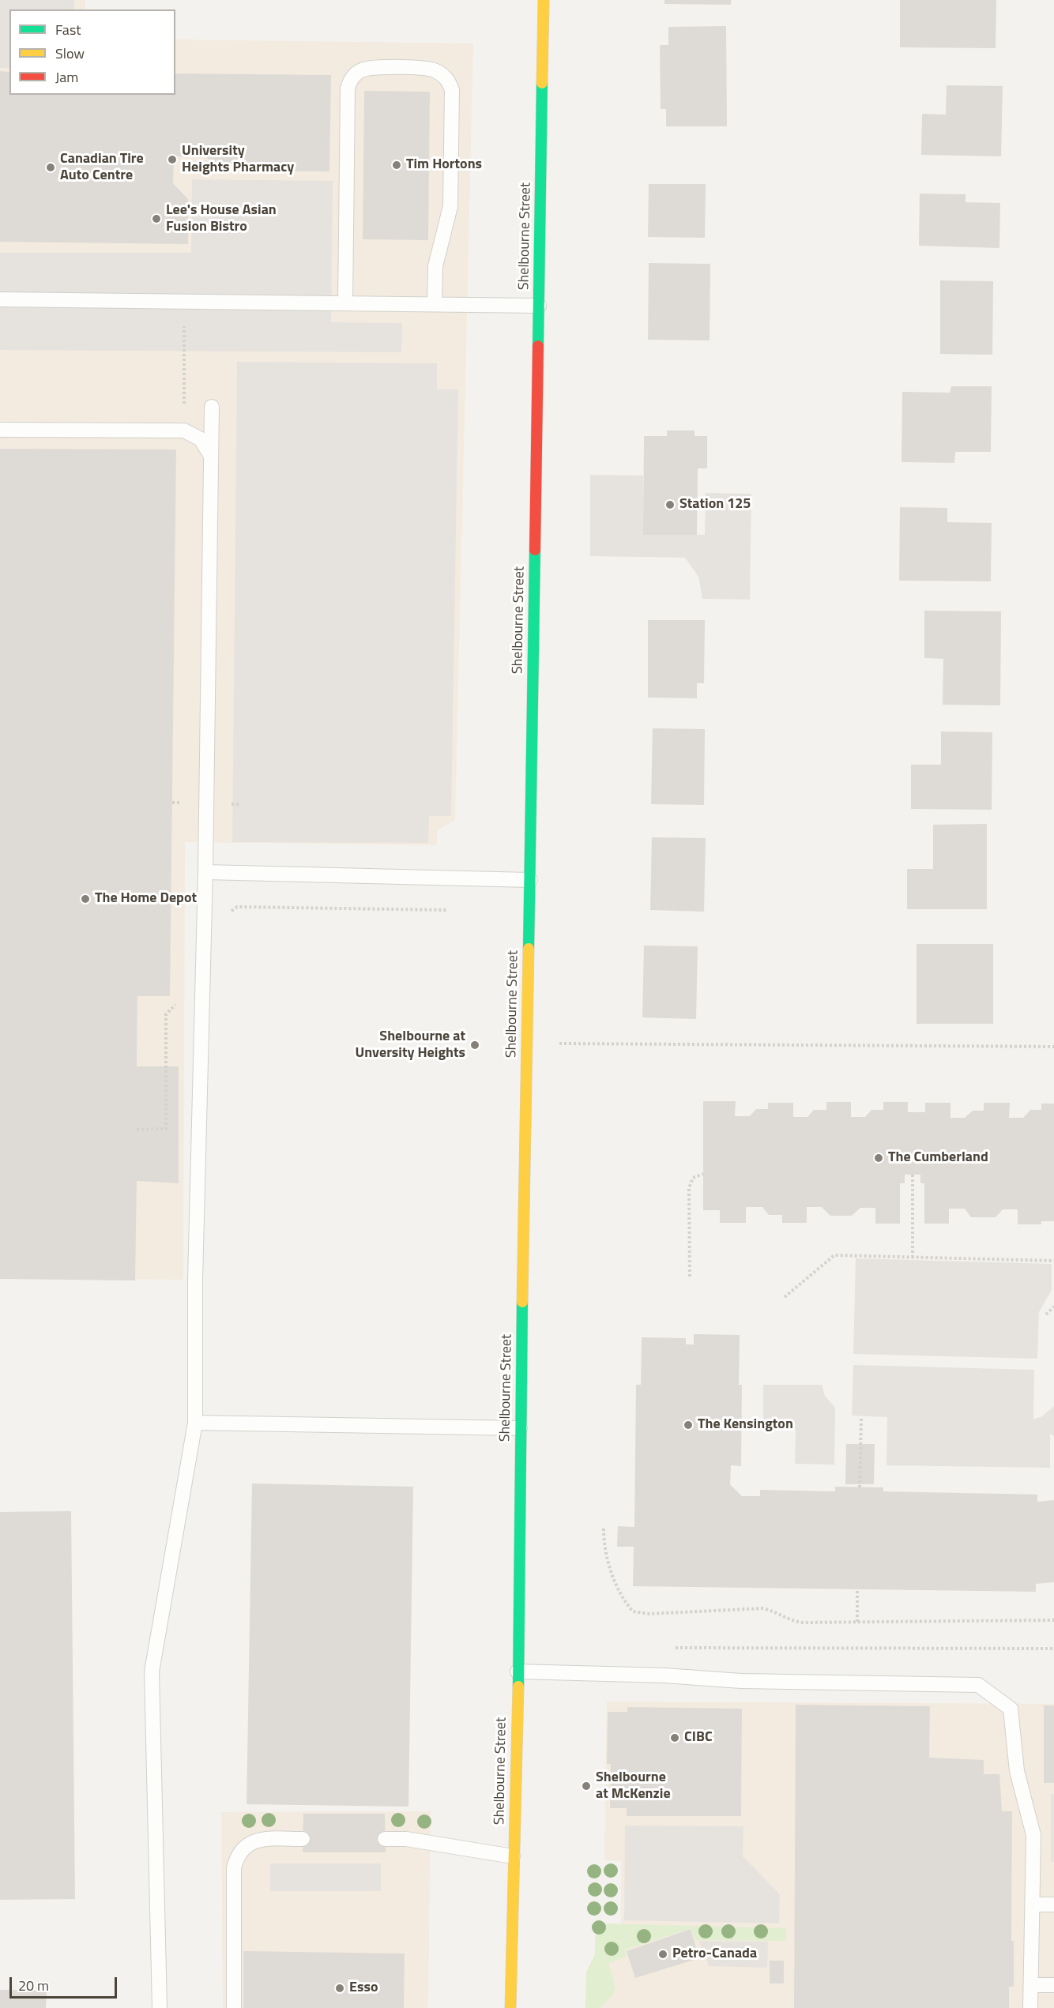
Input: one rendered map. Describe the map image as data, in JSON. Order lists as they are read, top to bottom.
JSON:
{
  "streets": {
    "main road": ["Shelbourne Street"]
  },
  "places": [
    "University Heights Pharmacy",
    "Tim Hortons",
    "Canadian Tire Auto Centre",
    "Lee's House Asian Fusion Bistro",
    "Station 125",
    "The Home Depot",
    "Shelbourne at Unversity Heights",
    "The Cumberland",
    "The Kensington",
    "CIBC",
    "Shelbourne at McKenzie",
    "Petro-Canada",
    "Esso"
  ],
  "legend": ["Fast", "Slow", "Jam"],
  "scale_bar": "20 m"
}
